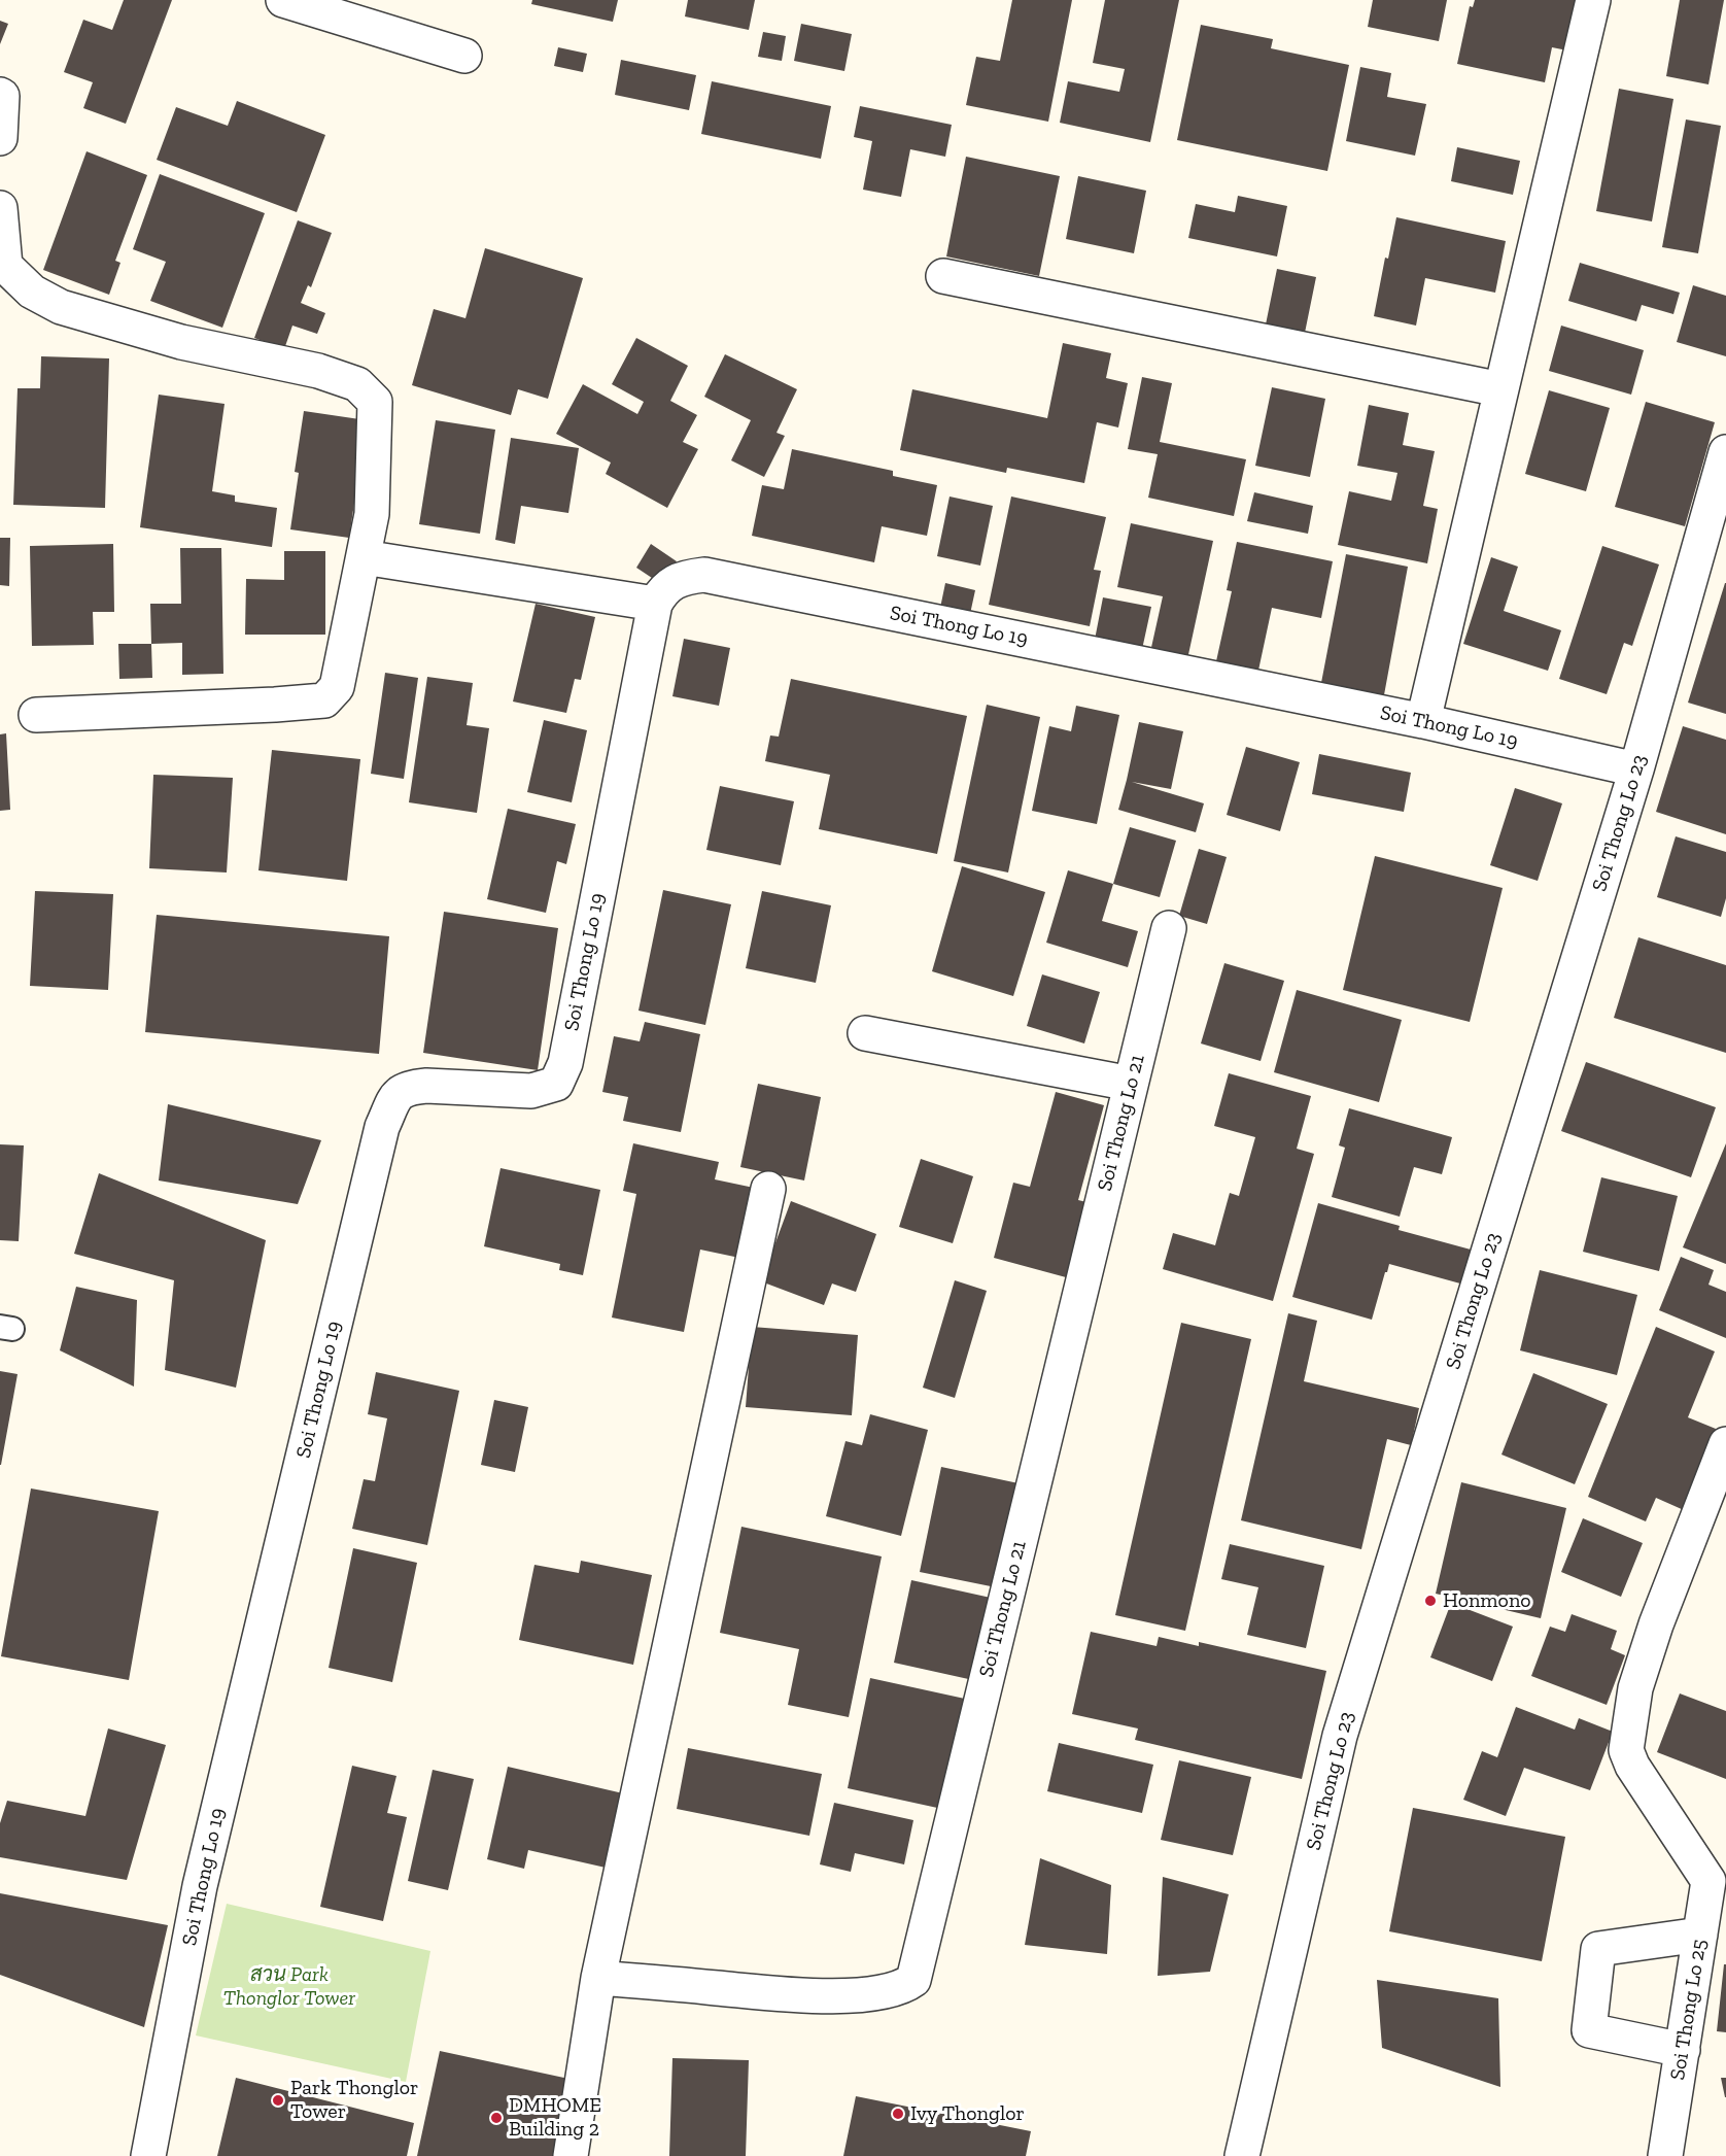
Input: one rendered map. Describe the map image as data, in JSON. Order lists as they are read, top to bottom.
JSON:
{
  "streets": {
    "street": [
      "Soi Thong Lo 19",
      "Soi Thong Lo 23",
      "Soi Thong Lo 21",
      "Soi Thong Lo 25"
    ]
  },
  "crossings": [
    ["Soi Thong Lo 19", "Soi Thong Lo 23"]
  ],
  "parks": ["สวน Park Thonglor Tower"],
  "places": [
    "Honmono",
    "Park Thonglor Tower",
    "Ivy Thonglor",
    "DMHOME Building 2"
  ]
}
